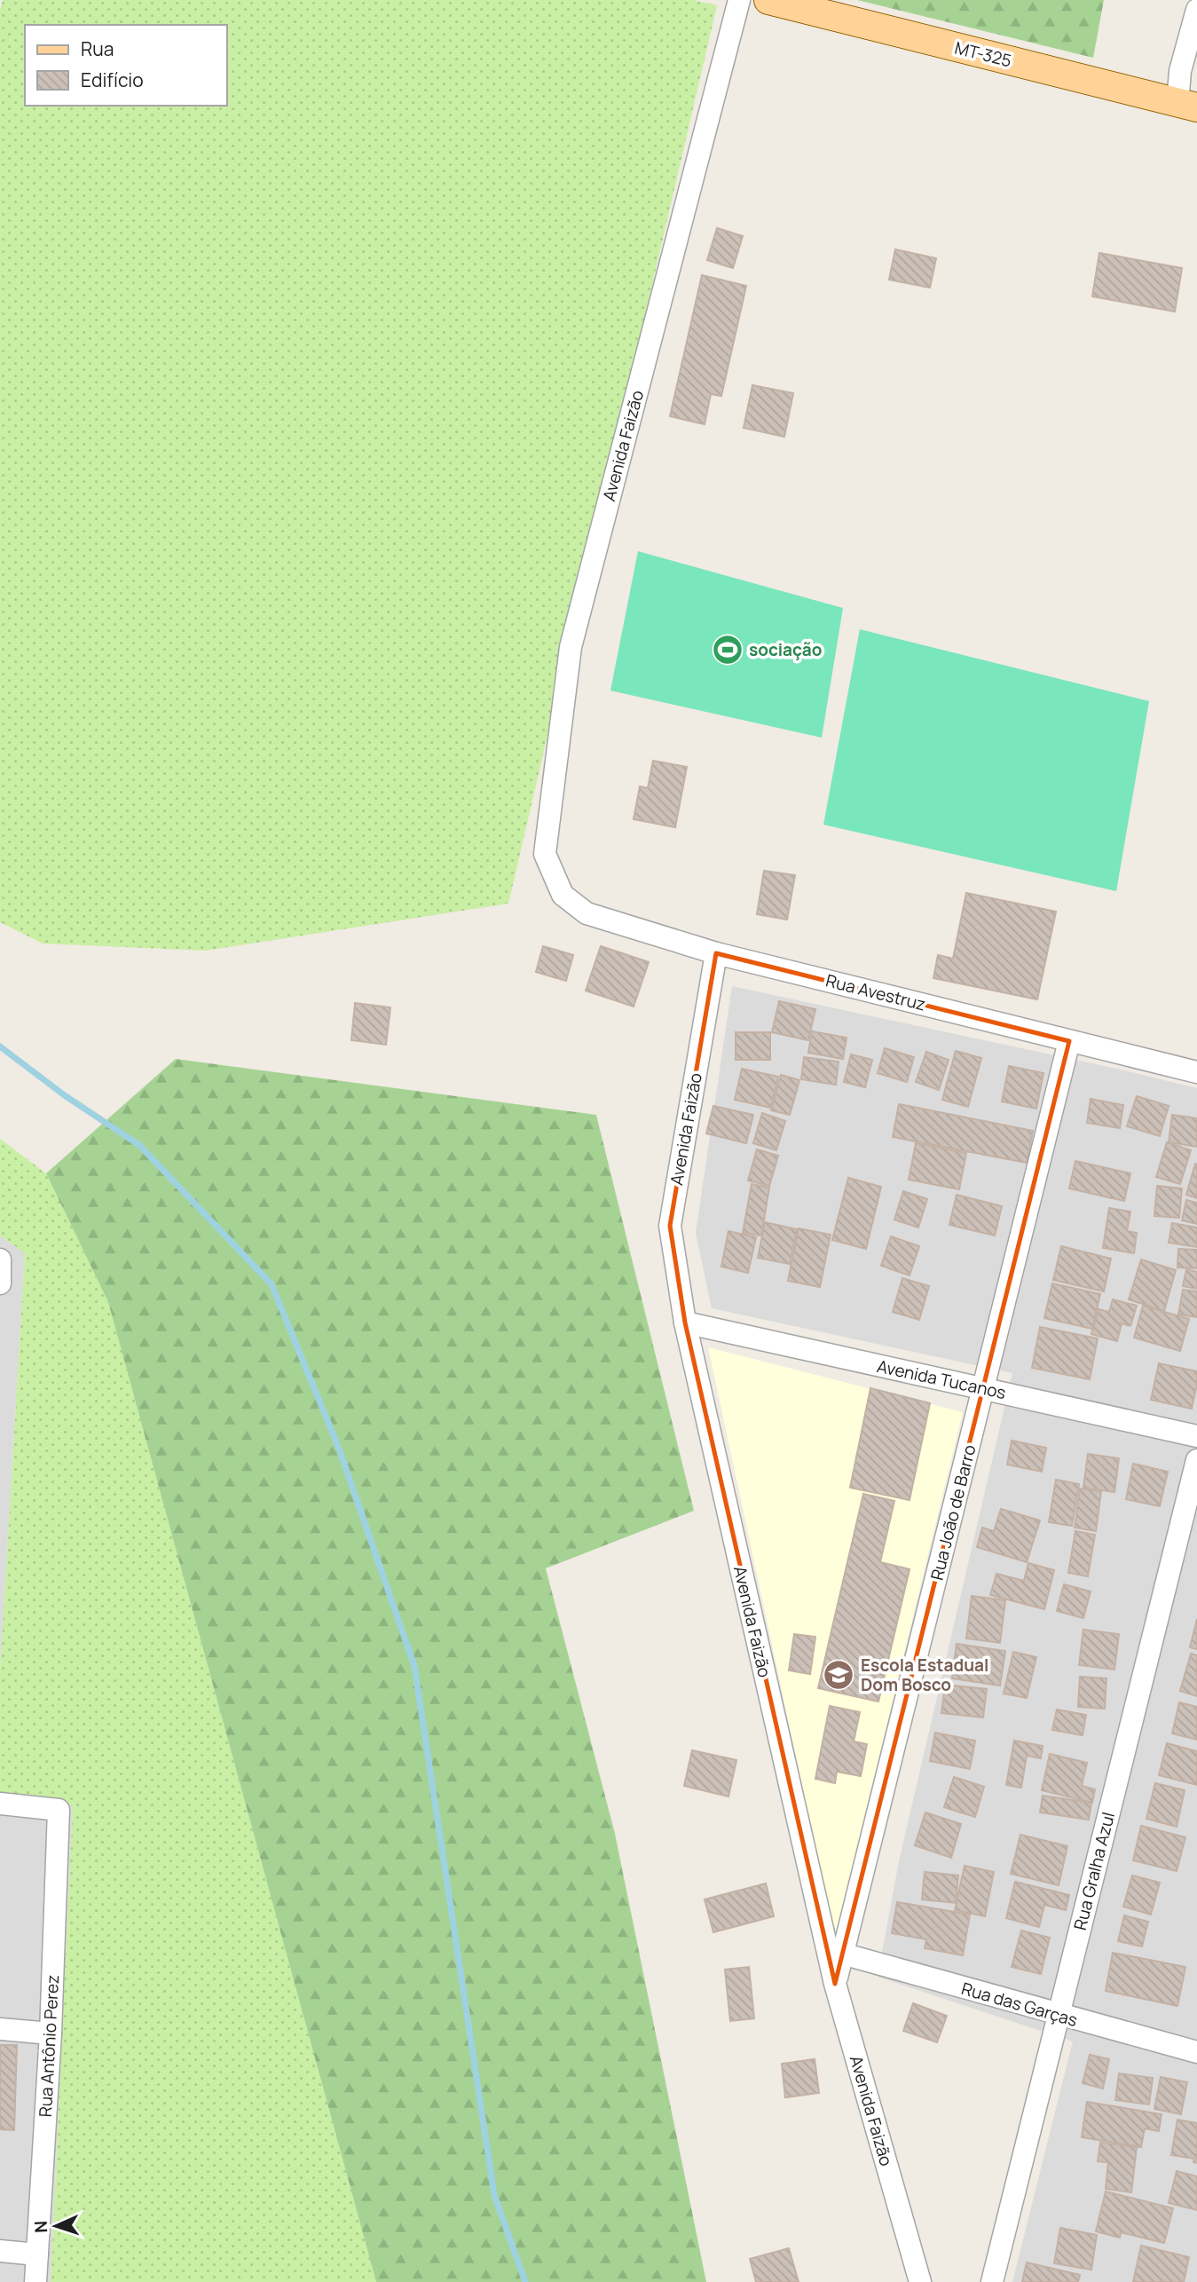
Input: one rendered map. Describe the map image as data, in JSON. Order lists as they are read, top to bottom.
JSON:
{
  "streets": {
    "main road": ["MT-325"],
    "street": [
      "Avenida Faizão",
      "Rua Avestruz",
      "Avenida Tucanos",
      "Rua João de Barro",
      "Rua Gralha Azul",
      "Rua das Garças",
      "Rua Antônio Perez"
    ]
  },
  "crossings": [
    ["Avenida Faizão", "Rua Avestruz"],
    ["Avenida Faizão", "Avenida Tucanos"],
    ["Avenida Faizão", "Rua João de Barro"],
    ["Rua Avestruz", "Rua João de Barro"],
    ["Avenida Tucanos", "Rua João de Barro"],
    ["Rua João de Barro", "Rua das Garças"],
    ["Rua Gralha Azul", "Rua das Garças"]
  ],
  "places": {
    "sports": ["sociação"],
    "school or university": ["Escola Estadual Dom Bosco"]
  },
  "legend": ["Rua", "Edifício"],
  "north": "left"
}
